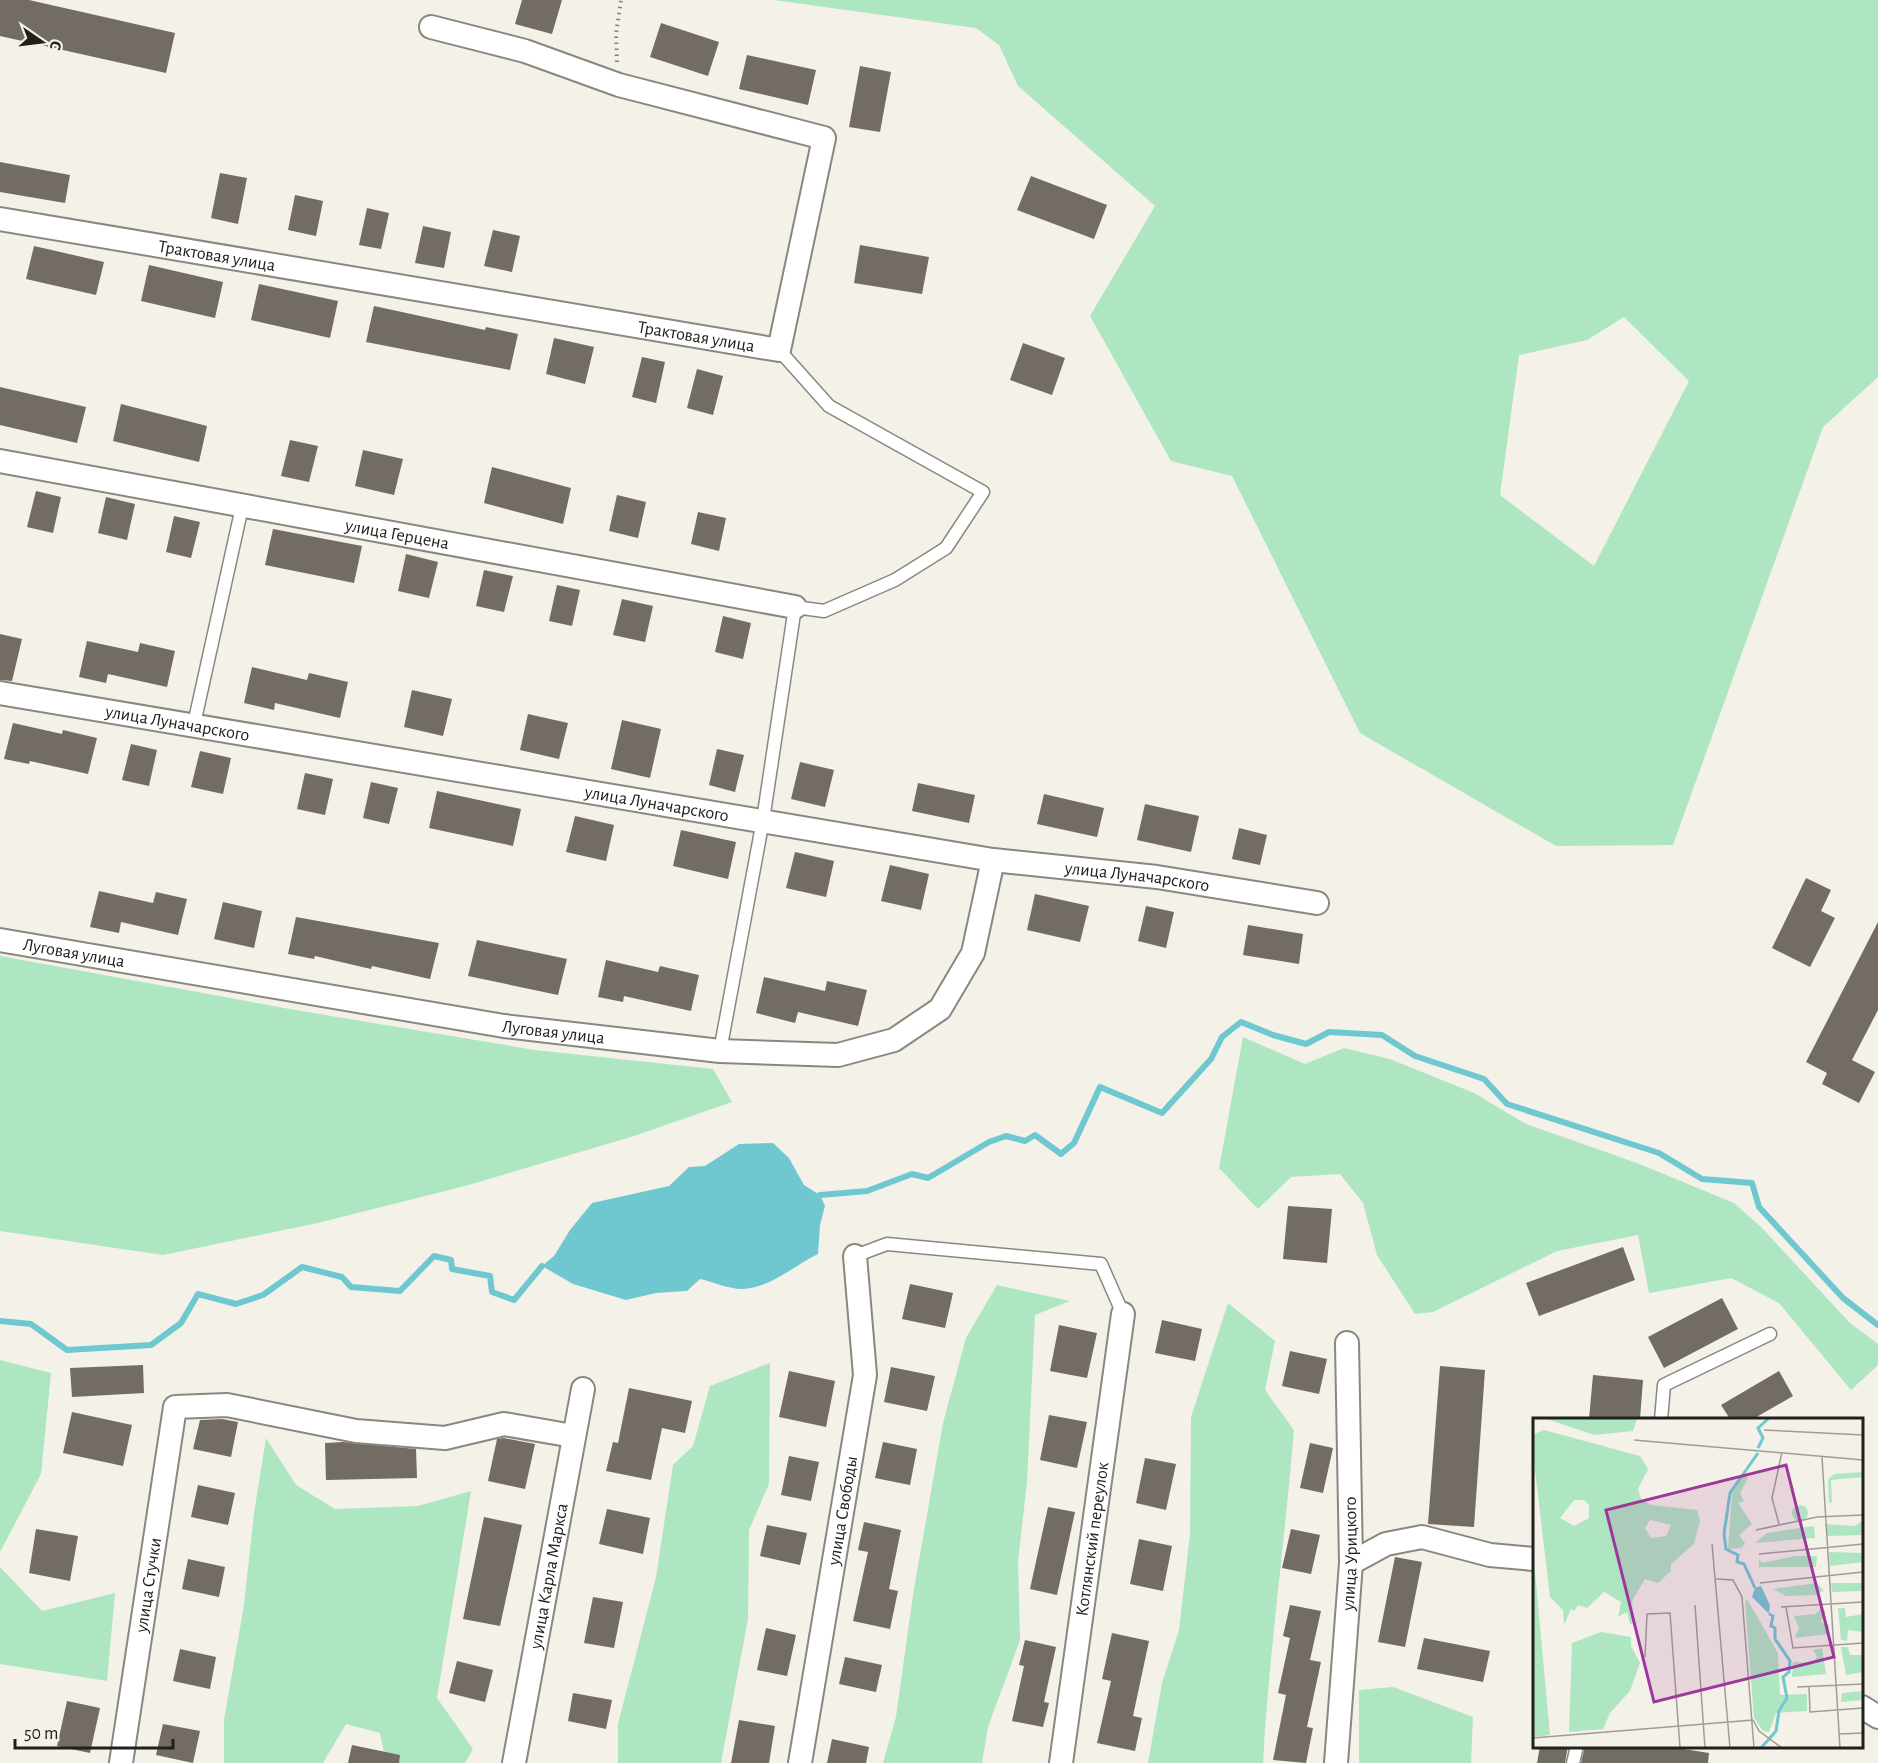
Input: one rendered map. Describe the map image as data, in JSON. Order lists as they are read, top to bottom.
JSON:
{
  "streets": {
    "street": [
      "Трактовая улица",
      "улица Герцена",
      "улица Луначарского",
      "Луговая улица",
      "улица Свободы",
      "Котлянский переулок",
      "улица Урицкого",
      "улица Карла Маркса",
      "улица Стучки"
    ]
  },
  "crossings": [
    ["улица Луначарского", "Луговая улица"],
    ["улица Карла Маркса", "улица Стучки"]
  ],
  "scale_bar": "50 m",
  "north": "right"
}
